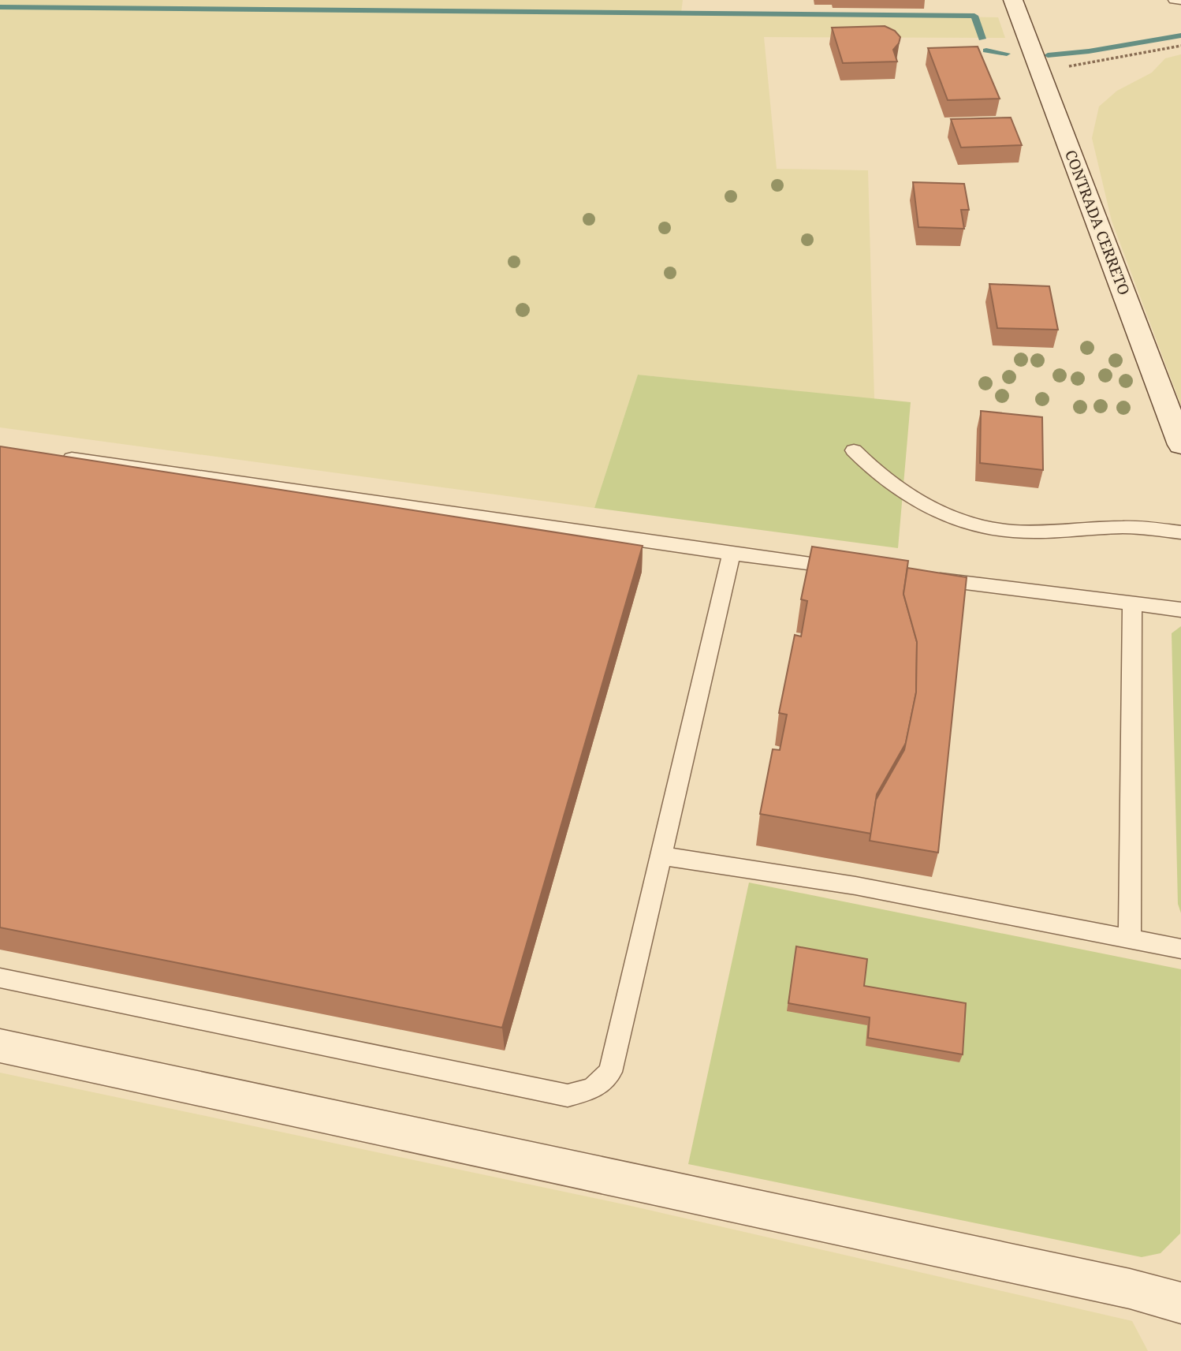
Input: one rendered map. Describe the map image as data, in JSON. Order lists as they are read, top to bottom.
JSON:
{
  "streets": {
    "main road": ["CONTRADA CERRETO"]
  }
}
